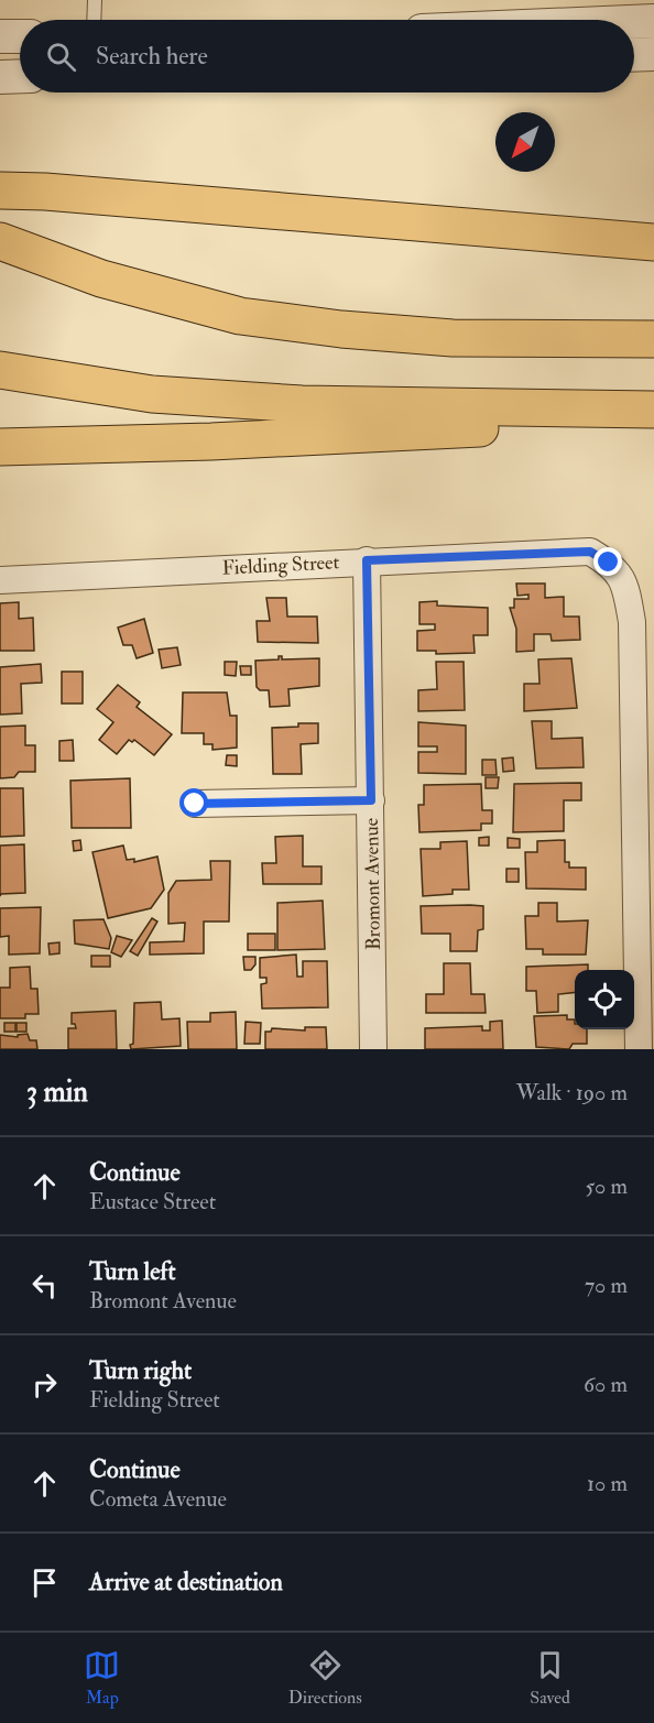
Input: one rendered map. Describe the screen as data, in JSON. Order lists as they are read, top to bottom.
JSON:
{
  "streets": {
    "street": ["Fielding Street", "Bromont Avenue"]
  },
  "crossings": [
    ["Fielding Street", "Bromont Avenue"]
  ],
  "north": "bottom left",
  "page": {
    "search": "Search here",
    "heading": ["3 min", "Walk · 190 m"],
    "list": [
      ["Continue", "Eustace Street", "50 m"],
      ["Turn left", "Bromont Avenue", "70 m"],
      ["Turn right", "Fielding Street", "60 m"],
      ["Continue", "Cometa Avenue", "10 m"],
      "Arrive at destination"
    ],
    "nav": ["Map", "Directions", "Saved"]
  }
}
